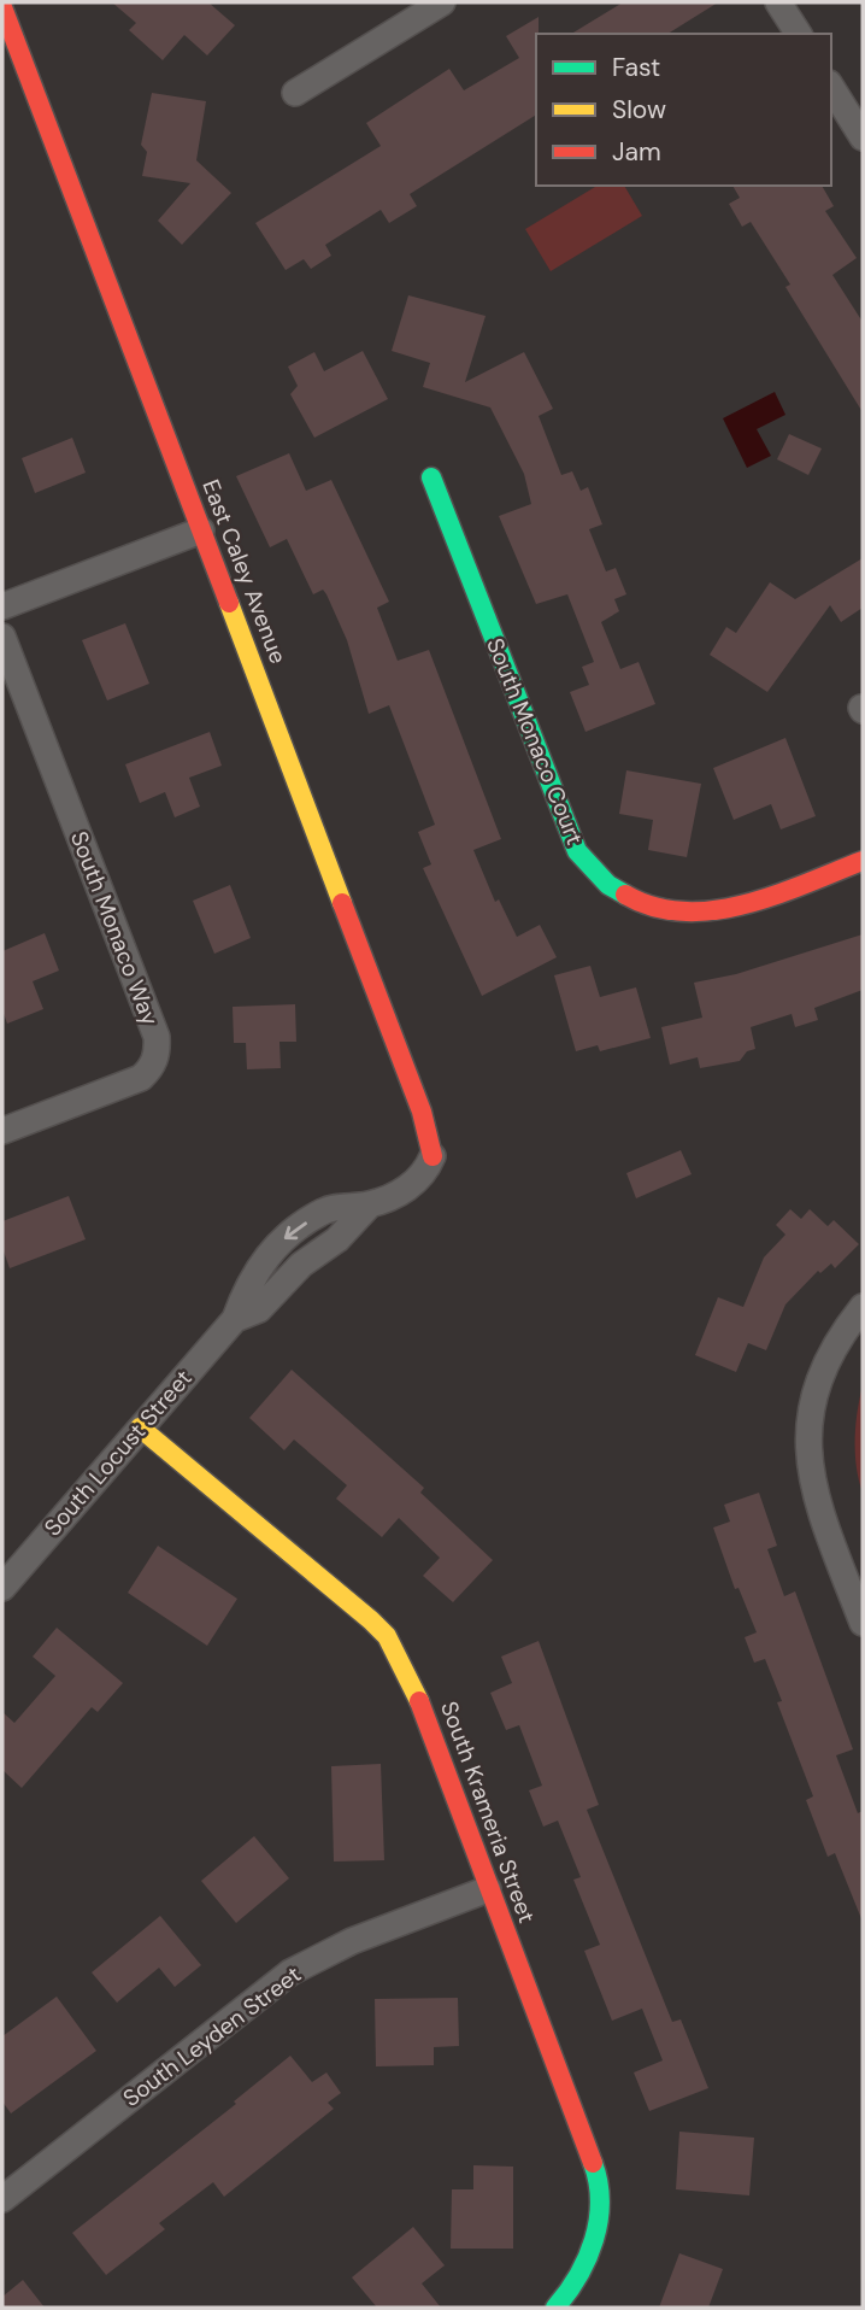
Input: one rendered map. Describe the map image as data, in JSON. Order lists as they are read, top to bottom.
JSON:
{
  "streets": {
    "street": [
      "East Caley Avenue",
      "South Monaco Court",
      "South Monaco Way",
      "South Locust Street",
      "South Krameria Street",
      "South Leyden Street"
    ]
  },
  "crossings": [
    ["East Caley Avenue", "South Locust Street"],
    ["South Locust Street", "South Krameria Street"],
    ["South Krameria Street", "South Leyden Street"]
  ],
  "legend": ["Fast", "Slow", "Jam"]
}
